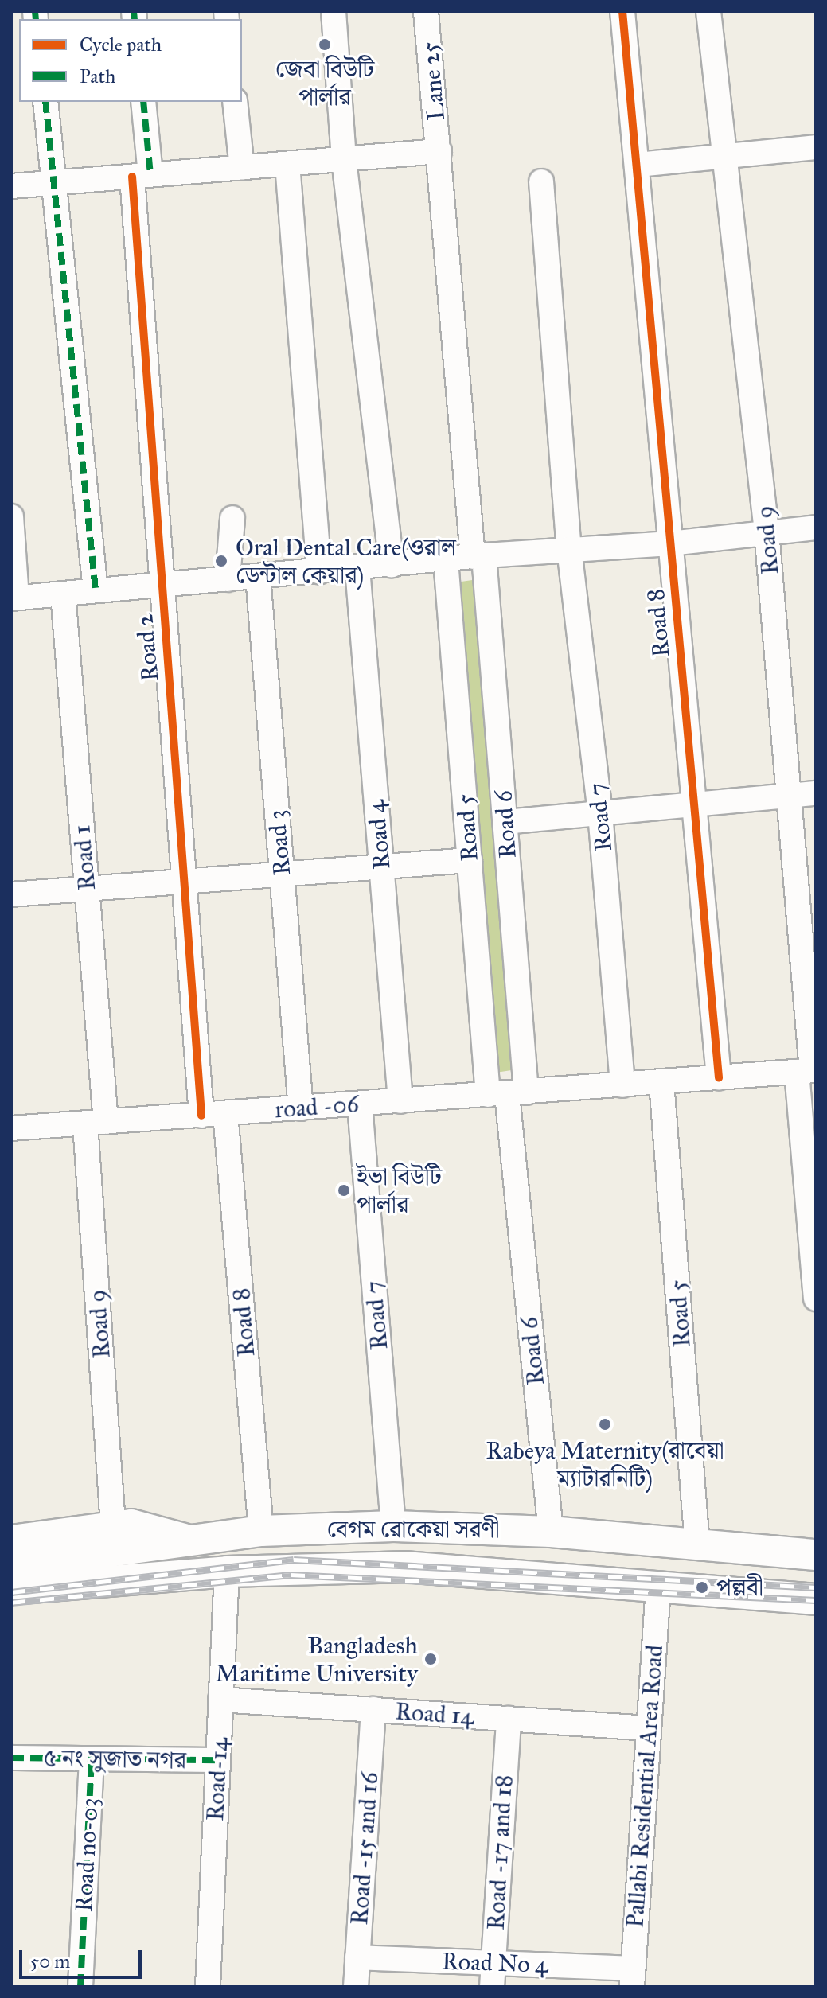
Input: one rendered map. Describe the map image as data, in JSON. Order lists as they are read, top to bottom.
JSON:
{
  "streets": {
    "main road": ["বেগম রোকেয়া সরণী"],
    "street": [
      "Lane 25",
      "Road 9",
      "Road 8",
      "Road 2",
      "Road 7",
      "Road 6",
      "Road 5",
      "Road 4",
      "Road 3",
      "Road 1",
      "road -06",
      "Road 14",
      "৫ নং সুজাত নগর",
      "Road-14",
      "Pallabi Residential Area Road",
      "Road -15 and 16",
      "Road -17 and 18",
      "Road no-03",
      "Road No 4"
    ]
  },
  "crossings": [
    ["Lane 25", "Road 6"],
    ["Road 9", "Road 1"],
    ["Road 9", "road -06"],
    ["Road 8", "road -06"],
    ["Road 8", "বেগম রোকেয়া সরণী"],
    ["Road 2", "road -06"],
    ["Road 7", "road -06"],
    ["Road 7", "বেগম রোকেয়া সরণী"],
    ["Road 6", "Road 5"],
    ["Road 6", "road -06"],
    ["Road 6", "বেগম রোকেয়া সরণী"],
    ["Road 5", "road -06"],
    ["Road 5", "বেগম রোকেয়া সরণী"],
    ["Road 4", "road -06"],
    ["Road 3", "road -06"],
    ["Road 1", "road -06"],
    ["বেগম রোকেয়া সরণী", "Road-14"],
    ["বেগম রোকেয়া সরণী", "Pallabi Residential Area Road"],
    ["Road 14", "Road-14"],
    ["Road 14", "Pallabi Residential Area Road"],
    ["Road 14", "Road -15 and 16"],
    ["Road 14", "Road -17 and 18"],
    ["৫ নং সুজাত নগর", "Road-14"],
    ["৫ নং সুজাত নগর", "Road no-03"],
    ["Pallabi Residential Area Road", "Road No 4"],
    ["Road -15 and 16", "Road No 4"],
    ["Road -17 and 18", "Road No 4"]
  ],
  "places": [
    "জেবা বিউটি পার্লার",
    "Oral Dental Care(ওরাল ডেন্টাল কেয়ার)",
    "ইভা বিউটি পার্লার",
    "Rabeya Maternity(রাবেয়া ম্যাটারনিটি)",
    "পল্লবী",
    "Bangladesh Maritime University"
  ],
  "legend": ["Cycle path", "Path"],
  "scale_bar": "50 m"
}
